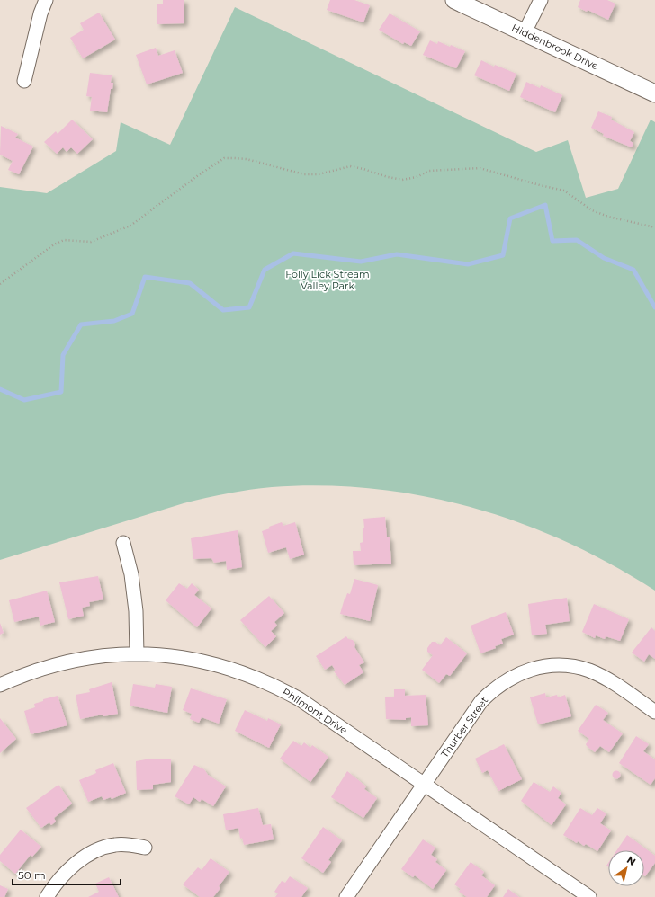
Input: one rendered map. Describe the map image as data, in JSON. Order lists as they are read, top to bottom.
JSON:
{
  "streets": {
    "street": ["Hiddenbrook Drive", "Philmont Drive", "Thurber Street"]
  },
  "crossings": [
    ["Philmont Drive", "Thurber Street"]
  ],
  "parks": ["Folly Lick Stream Valley Park"],
  "scale_bar": "50 m",
  "north": "top right"
}
